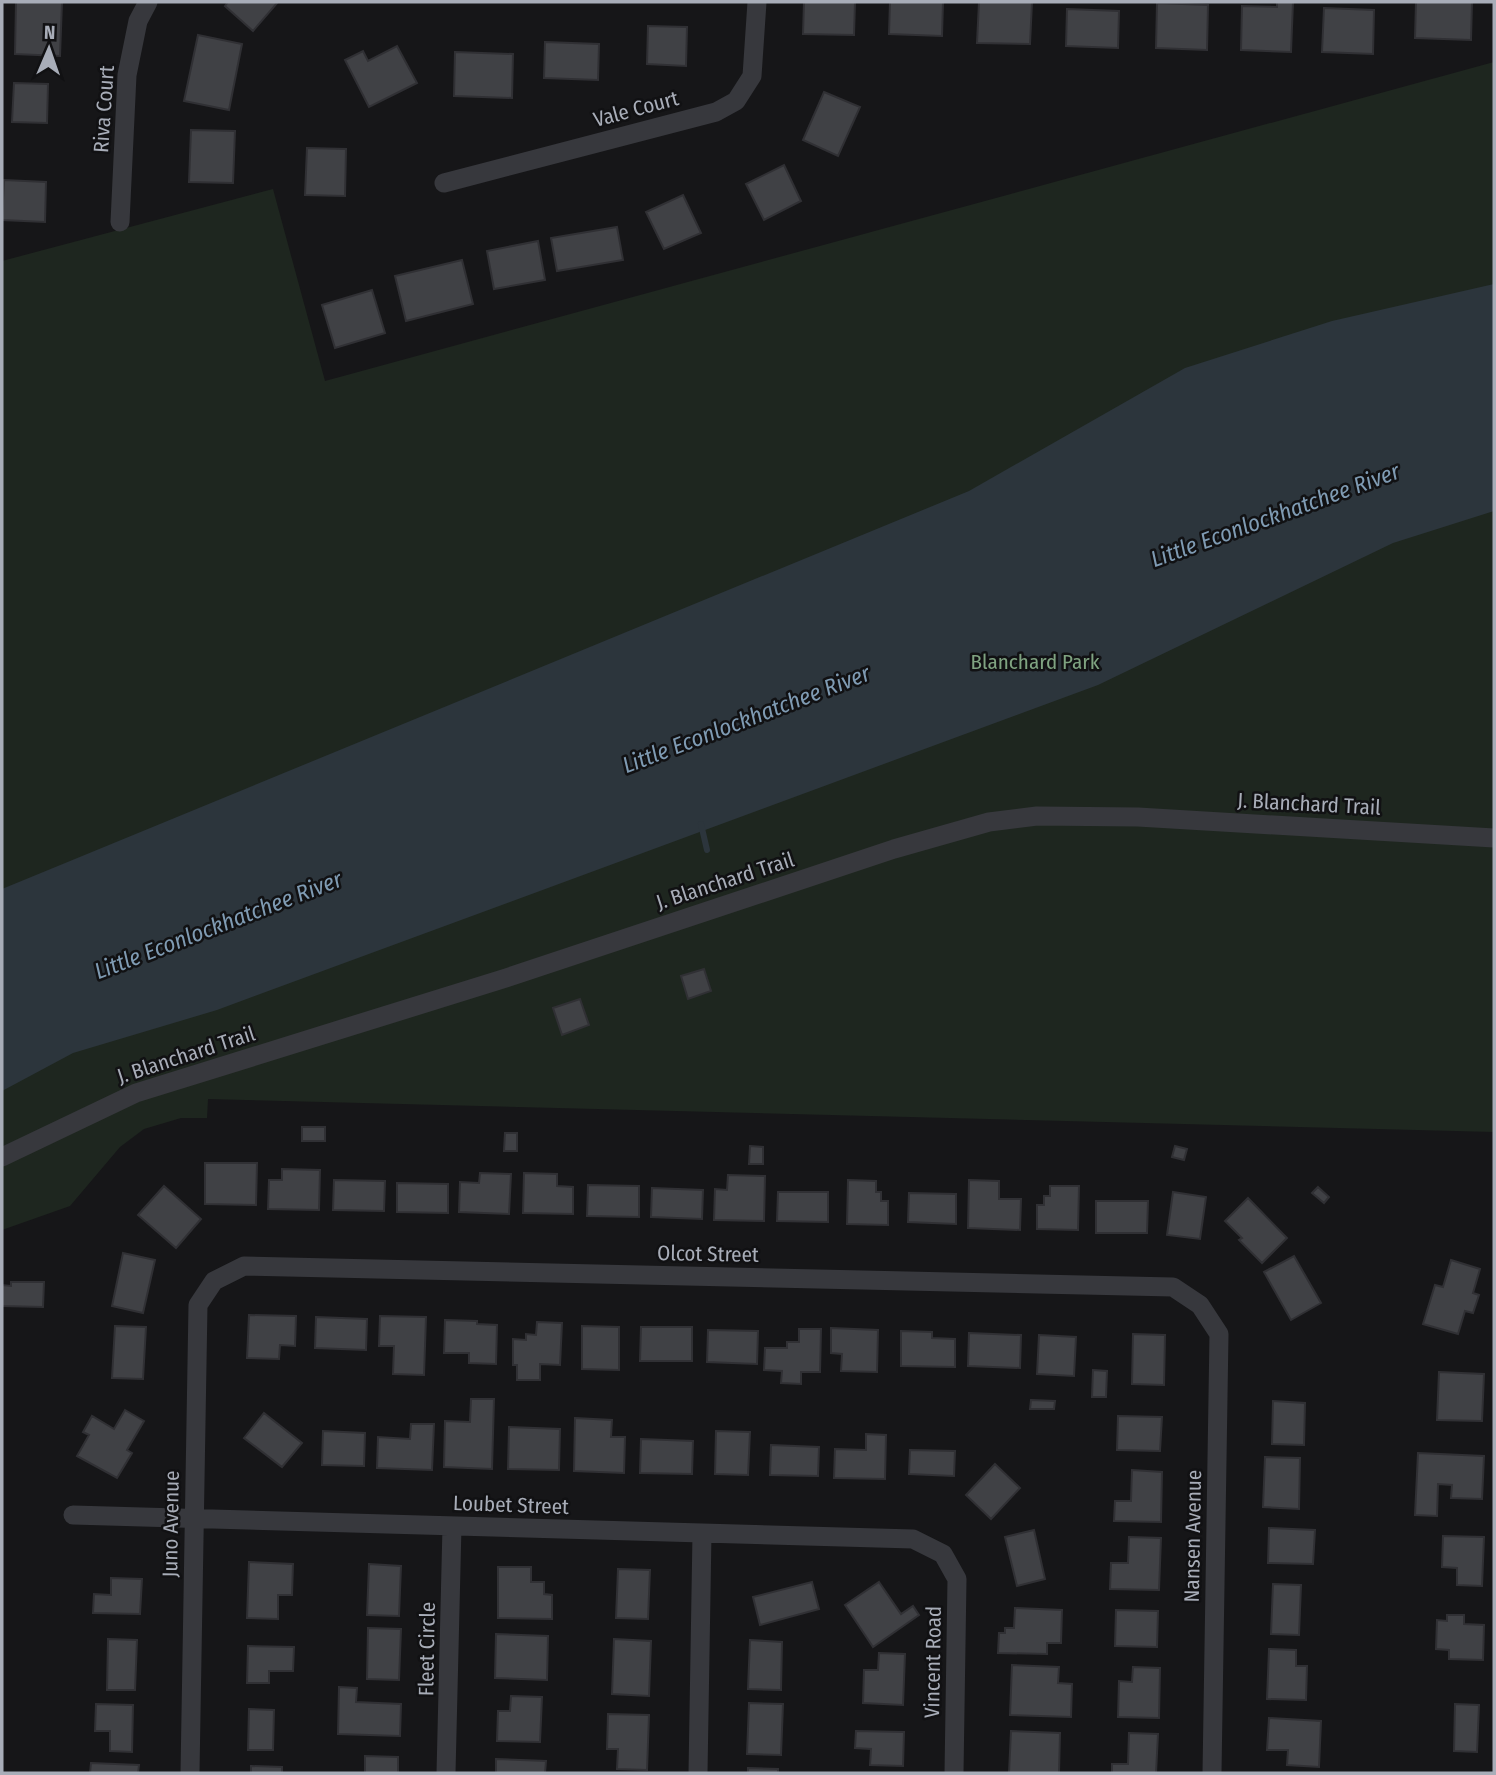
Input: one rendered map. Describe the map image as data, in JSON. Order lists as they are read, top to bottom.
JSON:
{
  "streets": {
    "street": [
      "Riva Court",
      "Vale Court",
      "J. Blanchard Trail",
      "Olcot Street",
      "Loubet Street",
      "Juno Avenue",
      "Nansen Avenue",
      "Fleet Circle",
      "Vincent Road"
    ]
  },
  "crossings": [
    ["Olcot Street", "Juno Avenue"],
    ["Olcot Street", "Nansen Avenue"],
    ["Loubet Street", "Juno Avenue"],
    ["Loubet Street", "Fleet Circle"],
    ["Loubet Street", "Vincent Road"]
  ],
  "water": ["Little Econlockhatchee River"],
  "parks": ["Blanchard Park"],
  "north": "top"
}
